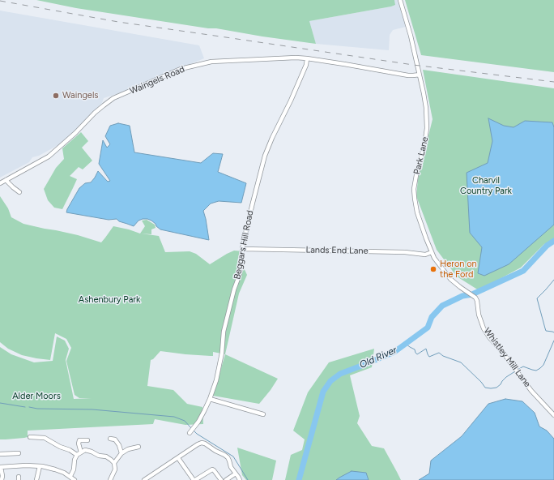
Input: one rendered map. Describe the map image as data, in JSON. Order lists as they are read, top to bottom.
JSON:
{
  "streets": {
    "street": [
      "Waingels Road",
      "Park Lane",
      "Beggars Hill Road",
      "Lands End Lane",
      "Whistley Mill Lane"
    ]
  },
  "crossings": [
    ["Waingels Road", "Park Lane"],
    ["Waingels Road", "Beggars Hill Road"],
    ["Park Lane", "Lands End Lane"],
    ["Park Lane", "Whistley Mill Lane"],
    ["Beggars Hill Road", "Lands End Lane"]
  ],
  "water": ["Old River"],
  "parks": ["Charvil Country Park", "Ashenbury Park", "Alder Moors"],
  "places": ["Waingels", "Heron on the Ford"]
}
